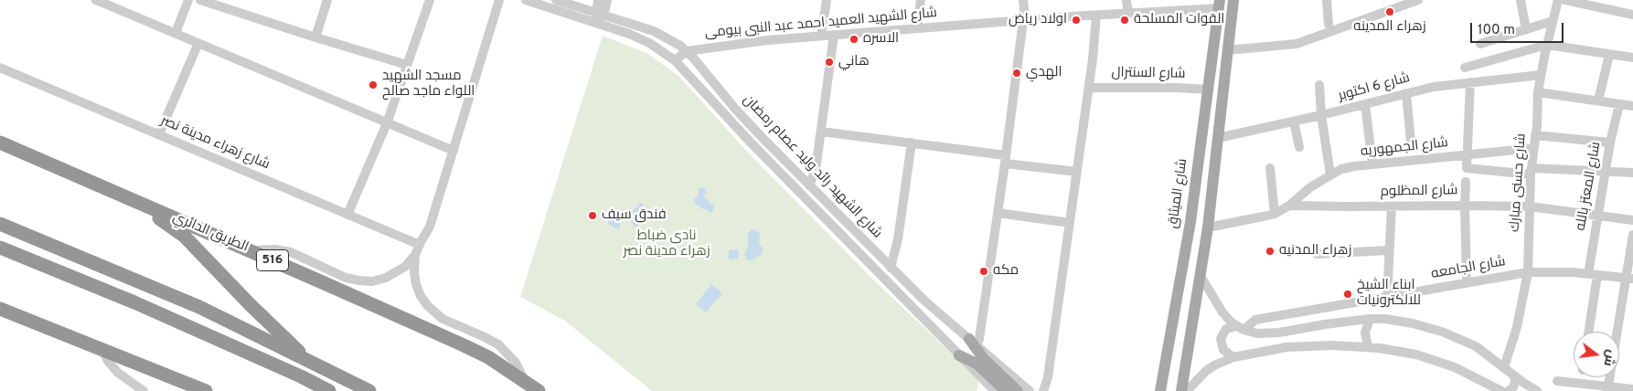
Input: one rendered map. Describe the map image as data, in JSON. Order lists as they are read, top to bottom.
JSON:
{
  "streets": {
    "highway": ["الطريق الدائري", "516"],
    "main road": ["شارع الميثاق"],
    "street": [
      "شارع الشهيد العميد احمد عبد النبى بيومى",
      "شارع السنترال",
      "شارع 6 اكتوبر",
      "شارع زهراء مدينة نصر",
      "شارع الجمهوريه",
      "شارع الشهيد رائد وليد عصام رمضان",
      "شارع حسنى مبارك",
      "شارع المعتز بالله",
      "شارع المظلوم",
      "شارع الجامعه"
    ]
  },
  "crossings": [
    ["شارع الشهيد العميد احمد عبد النبى بيومى", "شارع الشهيد رائد وليد عصام رمضان"],
    ["شارع الشهيد العميد احمد عبد النبى بيومى", "شارع الميثاق"],
    ["شارع السنترال", "شارع الميثاق"],
    ["شارع 6 اكتوبر", "شارع حسنى مبارك"],
    ["شارع الجمهوريه", "شارع حسنى مبارك"],
    ["شارع الجمهوريه", "شارع المظلوم"],
    ["شارع حسنى مبارك", "شارع المظلوم"],
    ["شارع حسنى مبارك", "شارع الجامعه"],
    ["شارع المعتز بالله", "شارع المظلوم"],
    ["شارع المعتز بالله", "شارع الجامعه"]
  ],
  "parks": ["نادى ضباط زهراء مدينة نصر"],
  "places": [
    "زهراء المدينه",
    "اولاد رياض",
    "القوات المسلحة",
    "الاسره",
    "هاني",
    "الهدي",
    "مسجد الشهيد اللواء ماجد صالح",
    "فندق سيف",
    "زهراء المدنيه",
    "مكه",
    "ابناء الشيخ للالكترونيات"
  ],
  "scale_bar": "100 m",
  "north": "right"
}
